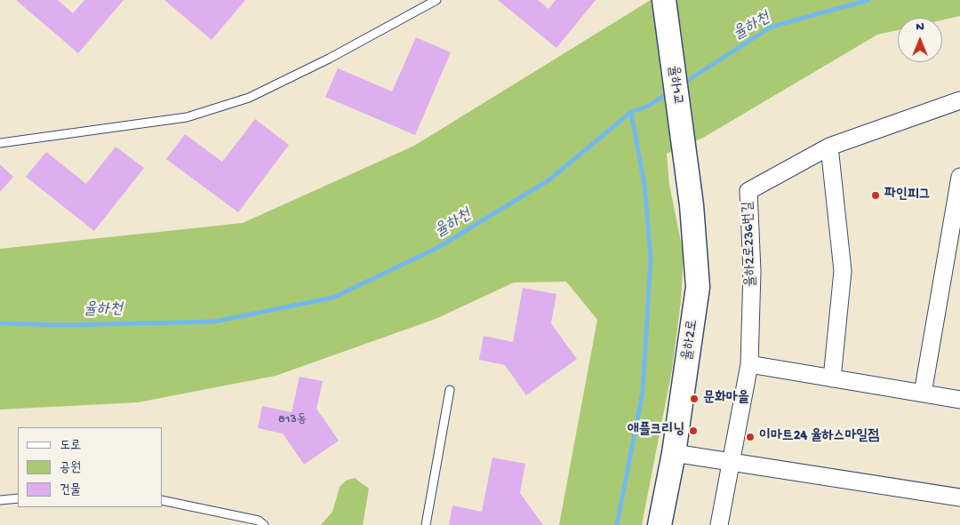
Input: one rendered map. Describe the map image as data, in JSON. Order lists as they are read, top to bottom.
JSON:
{
  "streets": {
    "street": ["율하1교", "율하2로236번길", "율하2로"]
  },
  "crossings": [
    ["율하1교", "율하2로"]
  ],
  "water": ["율하천"],
  "places": [
    "파인피그",
    "문화마을",
    "애플크리닝",
    "이마트24 율하스마일점"
  ],
  "house_numbers": ["813동"],
  "legend": ["도로", "공원", "건물"],
  "north": "top"
}
